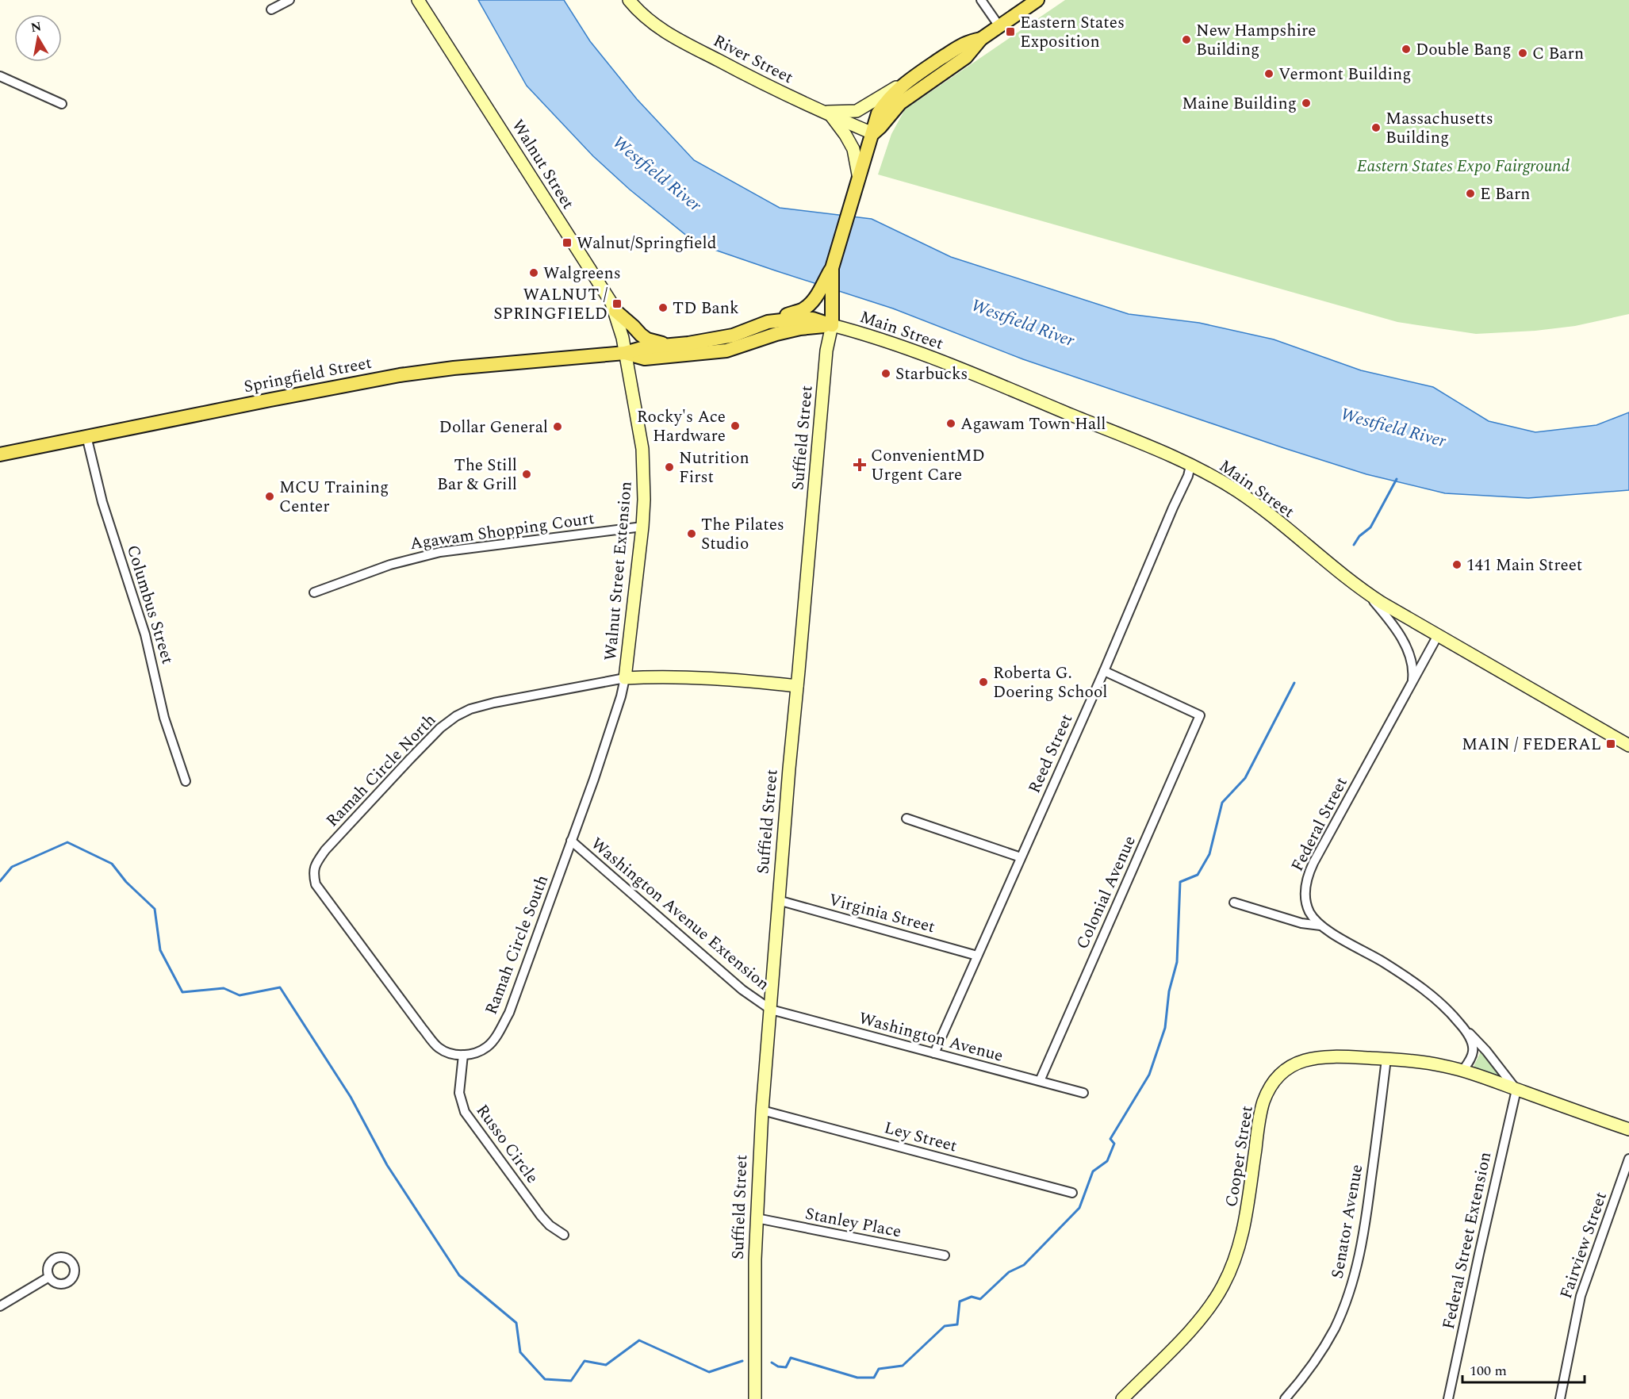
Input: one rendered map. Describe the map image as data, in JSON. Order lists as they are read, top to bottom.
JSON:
{
  "streets": {
    "main road": [
      "River Street",
      "Walnut Street",
      "Main Street",
      "Springfield Street",
      "Suffield Street",
      "Walnut Street Extension",
      "Cooper Street"
    ],
    "street": [
      "Agawam Shopping Court",
      "Columbus Street",
      "Reed Street",
      "Ramah Circle North",
      "Federal Street",
      "Colonial Avenue",
      "Virginia Street",
      "Washington Avenue Extension",
      "Ramah Circle South",
      "Washington Avenue",
      "Ley Street",
      "Russo Circle",
      "Senator Avenue",
      "Stanley Place",
      "Federal Street Extension",
      "Fairview Street"
    ]
  },
  "crossings": [
    ["River Street", "Suffield Street"],
    ["Walnut Street", "Springfield Street"],
    ["Walnut Street", "Walnut Street Extension"],
    ["Main Street", "Springfield Street"],
    ["Main Street", "Suffield Street"],
    ["Main Street", "Reed Street"],
    ["Main Street", "Federal Street"],
    ["Springfield Street", "Suffield Street"],
    ["Springfield Street", "Walnut Street Extension"],
    ["Springfield Street", "Columbus Street"],
    ["Suffield Street", "Walnut Street Extension"],
    ["Suffield Street", "Virginia Street"],
    ["Suffield Street", "Washington Avenue Extension"],
    ["Suffield Street", "Washington Avenue"],
    ["Suffield Street", "Ley Street"],
    ["Suffield Street", "Stanley Place"],
    ["Agawam Shopping Court", "Walnut Street Extension"],
    ["Walnut Street Extension", "Ramah Circle North"],
    ["Walnut Street Extension", "Ramah Circle South"],
    ["Reed Street", "Colonial Avenue"],
    ["Reed Street", "Virginia Street"],
    ["Reed Street", "Washington Avenue"],
    ["Ramah Circle North", "Ramah Circle South"],
    ["Ramah Circle North", "Russo Circle"],
    ["Federal Street", "Cooper Street"],
    ["Federal Street", "Federal Street Extension"],
    ["Colonial Avenue", "Washington Avenue"],
    ["Washington Avenue Extension", "Ramah Circle South"],
    ["Washington Avenue Extension", "Washington Avenue"],
    ["Ramah Circle South", "Russo Circle"],
    ["Cooper Street", "Senator Avenue"],
    ["Cooper Street", "Federal Street Extension"]
  ],
  "water": ["Westfield River"],
  "parks": ["Eastern States Expo Fairground"],
  "places": {
    "transit": [
      "Eastern States Exposition",
      "Walnut/Springfield",
      "WALNUT / SPRINGFIELD",
      "MAIN / FEDERAL"
    ],
    "other": [
      "New Hampshire Building",
      "Double Bang",
      "C Barn",
      "Vermont Building",
      "Maine Building",
      "Massachusetts Building",
      "E Barn",
      "Walgreens",
      "TD Bank",
      "Starbucks",
      "Agawam Town Hall",
      "Rocky's Ace Hardware",
      "Dollar General",
      "Nutrition First",
      "The Still Bar & Grill",
      "MCU Training Center",
      "The Pilates Studio",
      "141 Main Street",
      "Roberta G. Doering School"
    ],
    "health": ["ConvenientMD Urgent Care"]
  },
  "scale_bar": "100 m",
  "north": "top"
}
